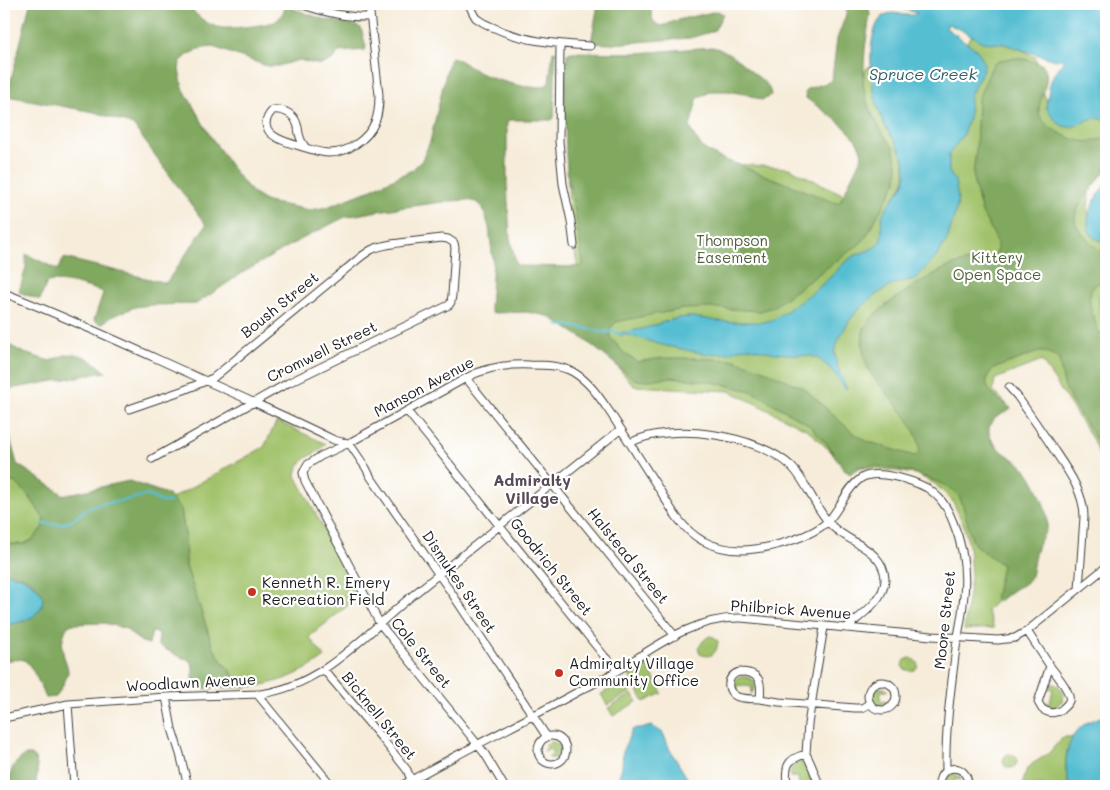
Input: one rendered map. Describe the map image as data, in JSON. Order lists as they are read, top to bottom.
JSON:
{
  "streets": {
    "street": [
      "Boush Street",
      "Cromwell Street",
      "Manson Avenue",
      "Halstead Street",
      "Goodrich Street",
      "Dismukes Street",
      "Philbrick Avenue",
      "Moore Street",
      "Cole Street",
      "Woodlawn Avenue",
      "Bicknell Street"
    ]
  },
  "crossings": [
    ["Boush Street", "Cromwell Street"],
    ["Manson Avenue", "Halstead Street"],
    ["Manson Avenue", "Goodrich Street"],
    ["Manson Avenue", "Dismukes Street"],
    ["Manson Avenue", "Moore Street"],
    ["Manson Avenue", "Cole Street"],
    ["Manson Avenue", "Woodlawn Avenue"],
    ["Halstead Street", "Philbrick Avenue"],
    ["Halstead Street", "Woodlawn Avenue"],
    ["Goodrich Street", "Philbrick Avenue"],
    ["Goodrich Street", "Woodlawn Avenue"],
    ["Dismukes Street", "Philbrick Avenue"],
    ["Dismukes Street", "Cole Street"],
    ["Dismukes Street", "Woodlawn Avenue"],
    ["Philbrick Avenue", "Moore Street"],
    ["Philbrick Avenue", "Cole Street"],
    ["Philbrick Avenue", "Bicknell Street"],
    ["Cole Street", "Woodlawn Avenue"],
    ["Woodlawn Avenue", "Bicknell Street"]
  ],
  "districts": ["Admiralty Village"],
  "water": ["Spruce Creek"],
  "parks": ["Thompson Easement", "Kittery Open Space"],
  "places": ["Kenneth R. Emery Recreation Field", "Admiralty Village Community Office"]
}
